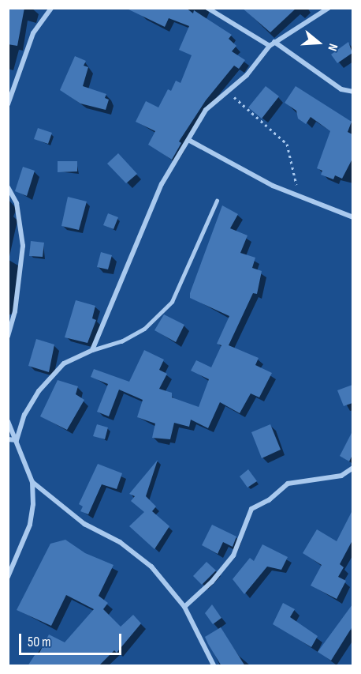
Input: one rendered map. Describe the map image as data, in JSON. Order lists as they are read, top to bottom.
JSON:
{
  "scale_bar": "50 m",
  "north": "right"
}
